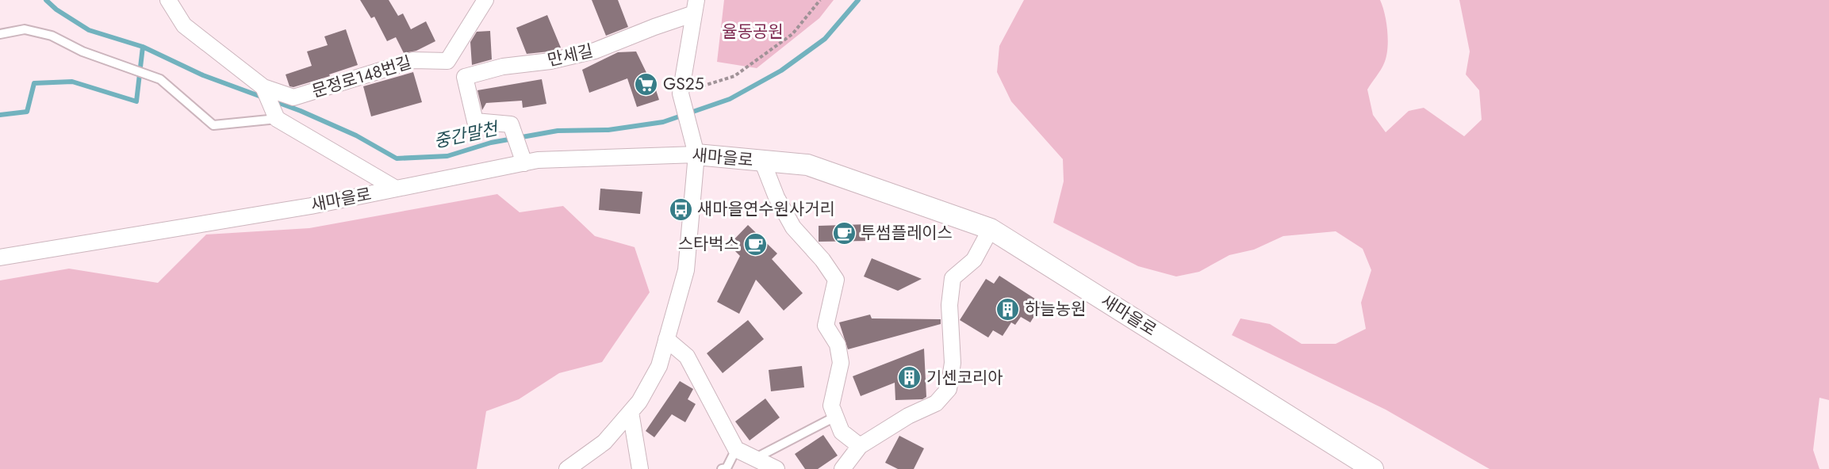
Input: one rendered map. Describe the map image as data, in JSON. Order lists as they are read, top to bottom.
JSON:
{
  "streets": {
    "street": ["만세길", "문정로148번길", "새마을로"]
  },
  "water": ["중간말천"],
  "parks": ["율동공원"],
  "places": {
    "supermarket": ["GS25"],
    "bus stop": ["새마을연수원사거리"],
    "cafe": ["투썸플레이스", "스타벅스"],
    "building": ["하늘농원", "기센코리아"]
  }
}
